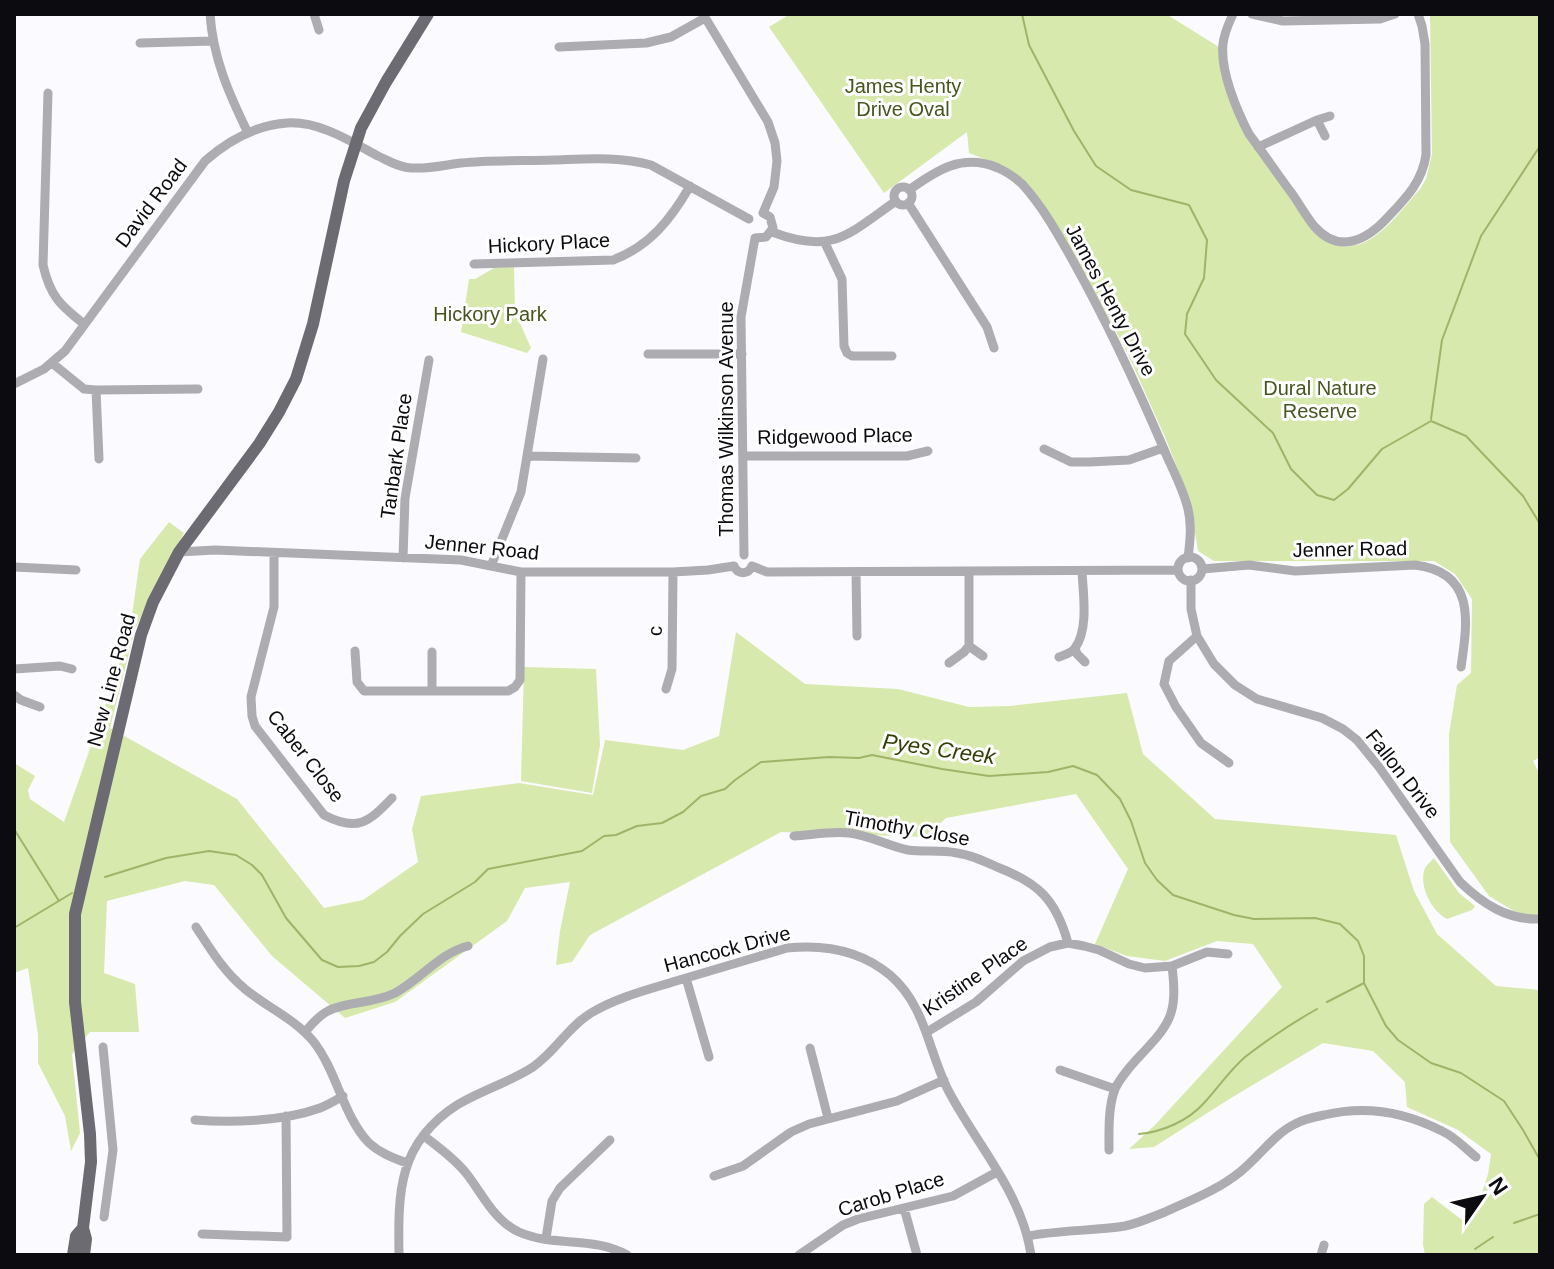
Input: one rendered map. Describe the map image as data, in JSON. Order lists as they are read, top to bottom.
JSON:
{
  "streets": {
    "main road": ["New Line Road"],
    "street": [
      "David Road",
      "Hickory Place",
      "James Henty Drive",
      "Thomas Wilkinson Avenue",
      "Ridgewood Place",
      "Tanbark Place",
      "Jenner Road",
      "c",
      "Caber Close",
      "Fallon Drive",
      "Timothy Close",
      "Hancock Drive",
      "Kristine Place",
      "Carob Place"
    ]
  },
  "crossings": [
    ["David Road", "New Line Road"],
    ["James Henty Drive", "Jenner Road"],
    ["James Henty Drive", "Fallon Drive"],
    ["Thomas Wilkinson Avenue", "Ridgewood Place"],
    ["Thomas Wilkinson Avenue", "Jenner Road"],
    ["Tanbark Place", "Jenner Road"],
    ["Jenner Road", "c"],
    ["Jenner Road", "New Line Road"],
    ["Jenner Road", "Caber Close"],
    ["Jenner Road", "Fallon Drive"],
    ["Timothy Close", "Kristine Place"],
    ["Hancock Drive", "Kristine Place"],
    ["Hancock Drive", "Carob Place"]
  ],
  "water": ["Pyes Creek"],
  "parks": ["James Henty Drive Oval", "Hickory Park", "Dural Nature Reserve"],
  "north": "top right"
}
